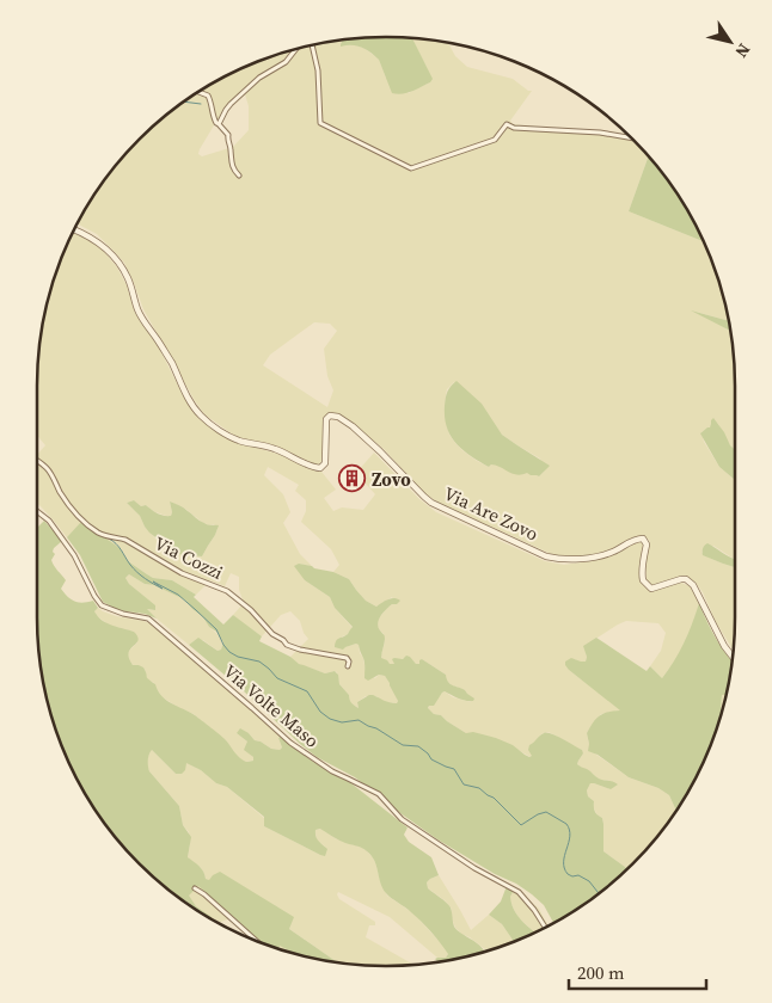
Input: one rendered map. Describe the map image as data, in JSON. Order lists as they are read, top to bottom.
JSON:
{
  "streets": {
    "street": ["Via Are Zovo", "Via Cozzi", "Via Volte Maso"]
  },
  "places": {
    "building": ["Zovo"]
  },
  "scale_bar": "200 m",
  "north": "bottom right"
}
